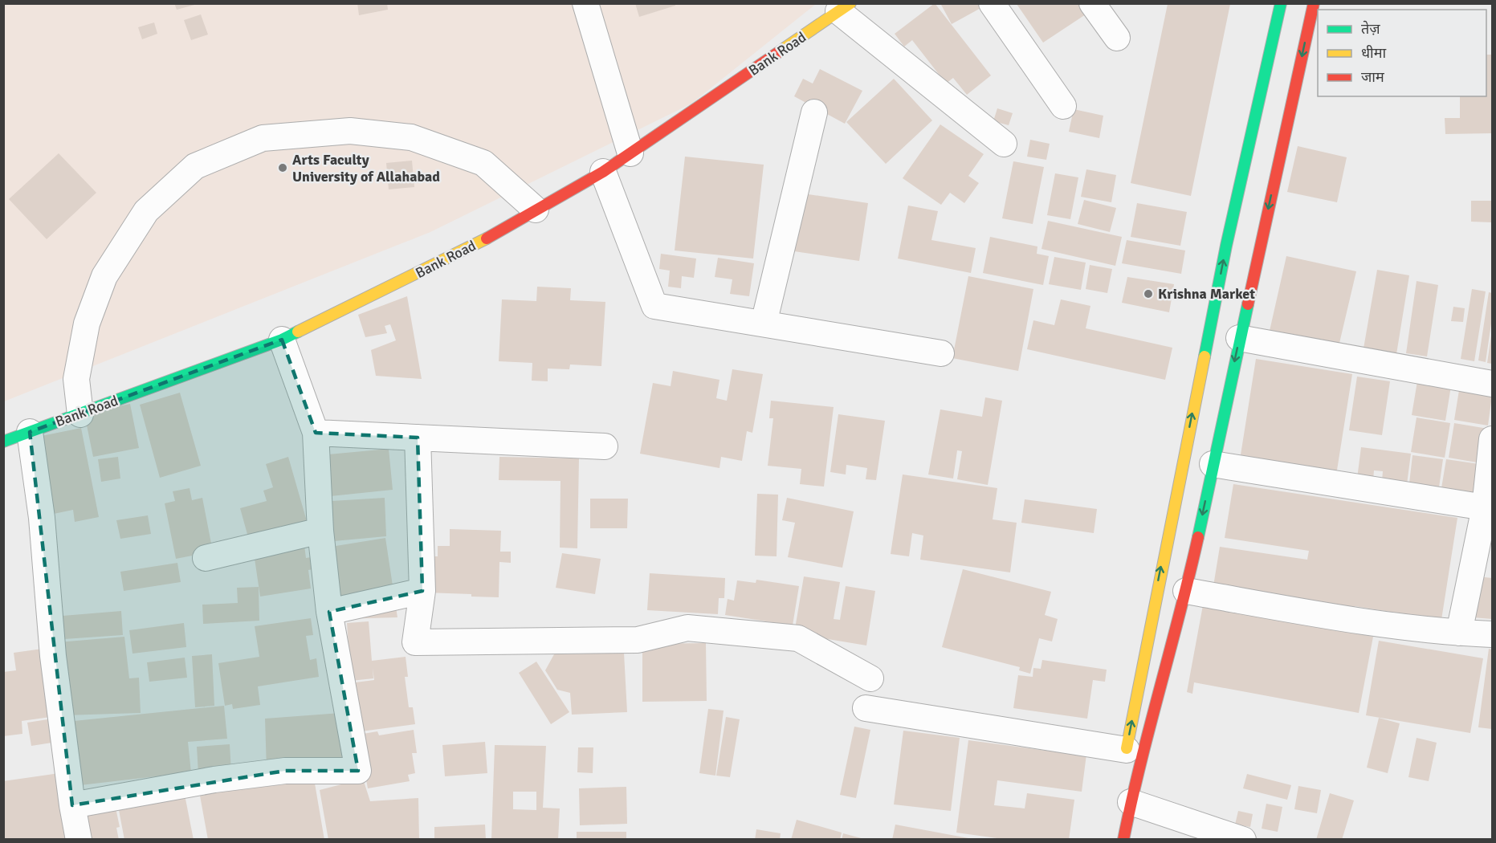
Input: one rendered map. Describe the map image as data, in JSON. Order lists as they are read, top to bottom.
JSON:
{
  "streets": {
    "main road": ["Bank Road"]
  },
  "places": ["Arts Faculty University of Allahabad", "Krishna Market"],
  "legend": ["तेज़", "धीमा", "जाम"]
}
